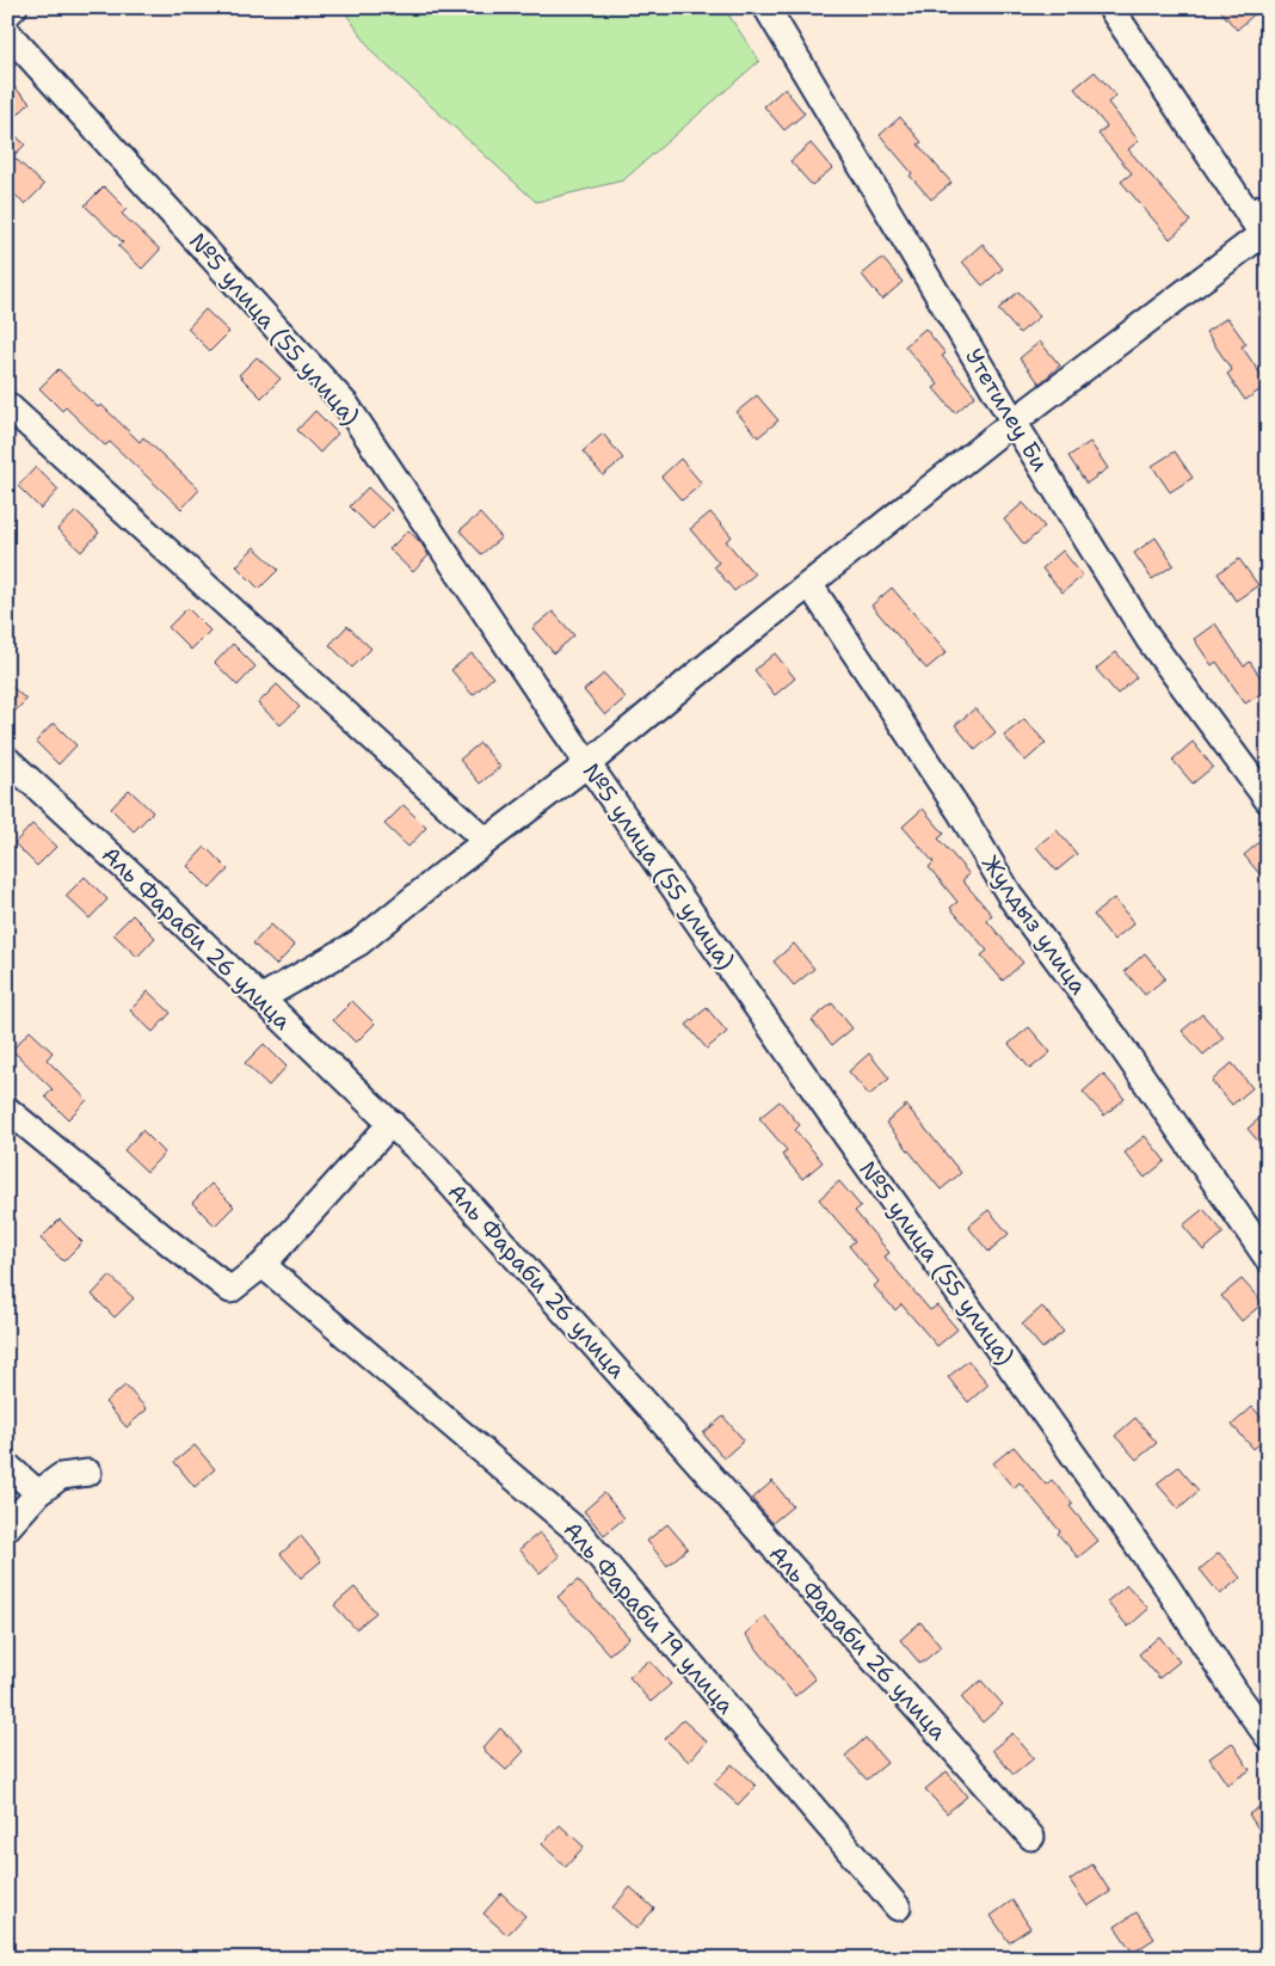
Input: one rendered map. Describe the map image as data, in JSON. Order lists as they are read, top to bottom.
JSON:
{
  "streets": {
    "street": [
      "№5 улица (55 улица)",
      "Утетилеу Би",
      "Жулдыз улица",
      "Аль Фараби 26 улица",
      "Аль Фараби 19 улица"
    ]
  }
}
